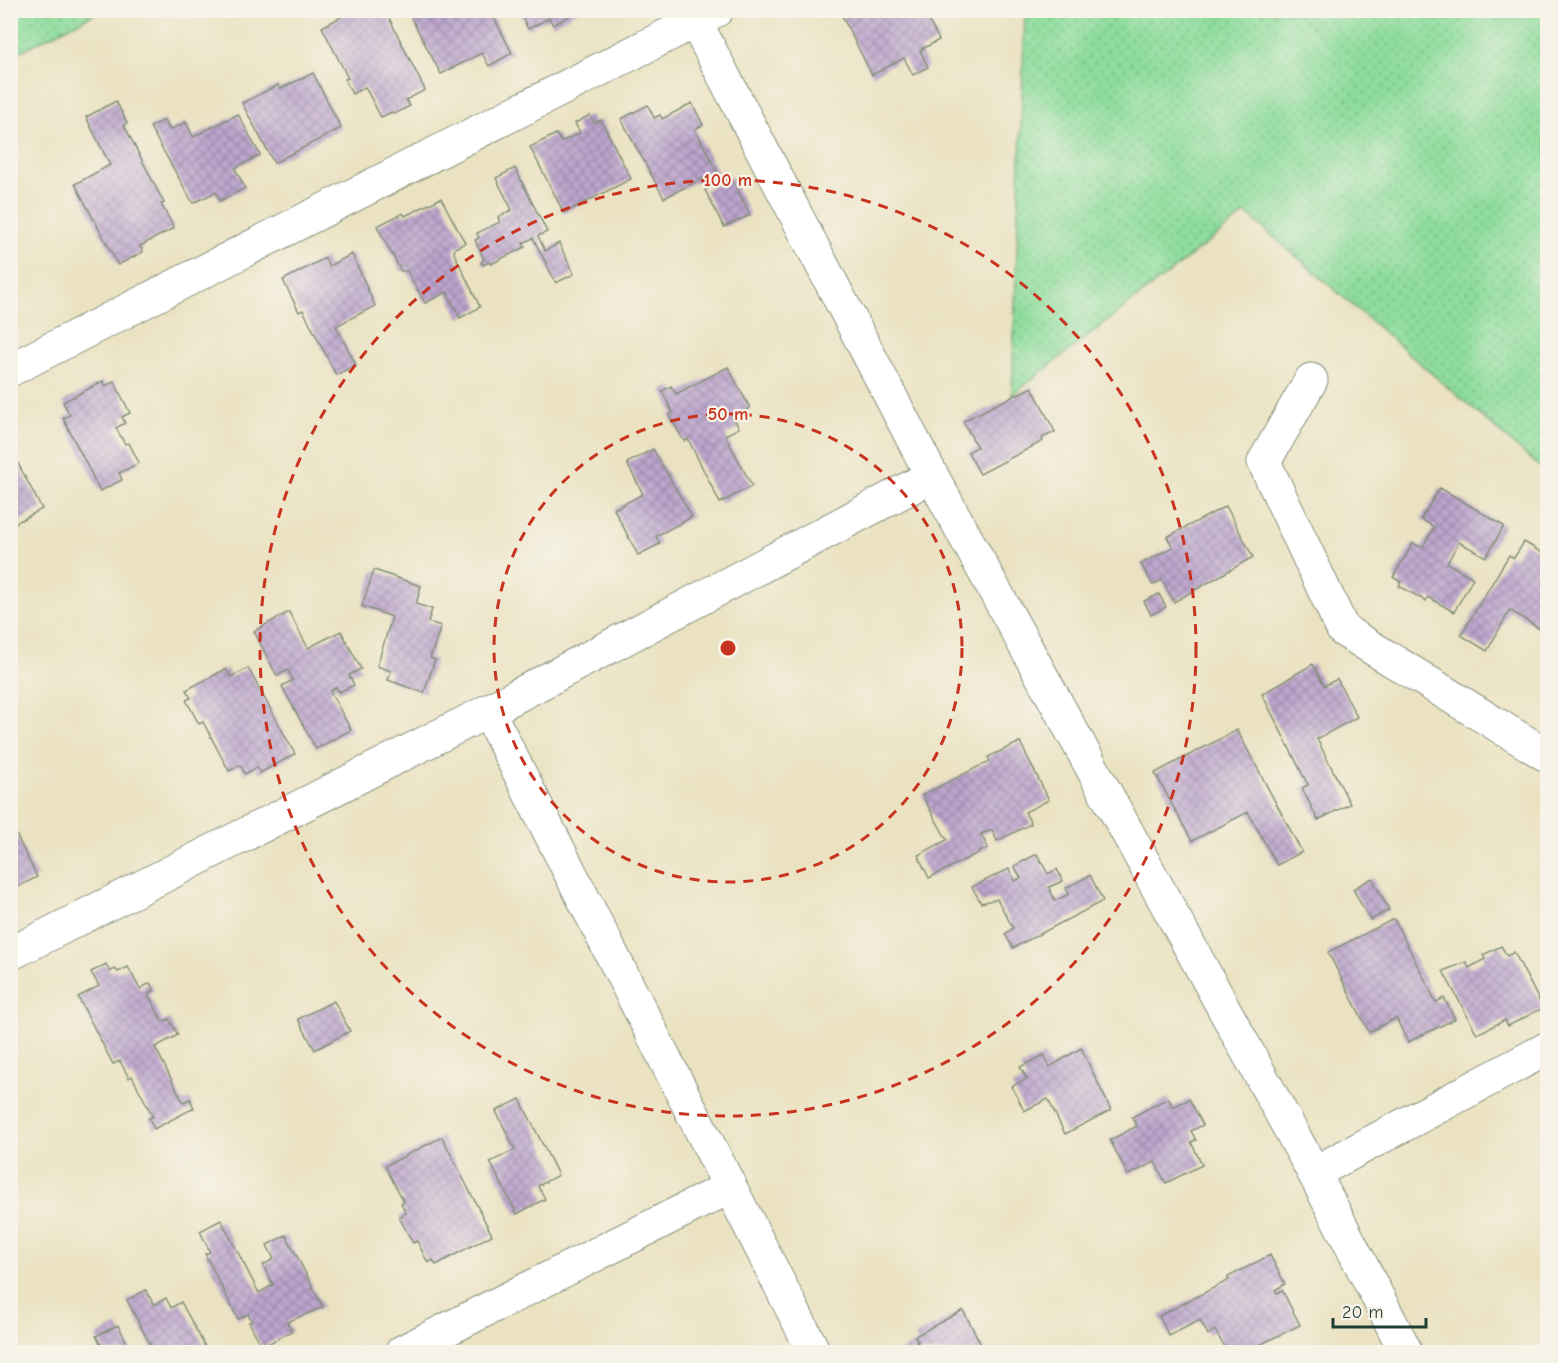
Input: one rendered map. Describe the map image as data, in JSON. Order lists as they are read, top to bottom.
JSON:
{
  "scale_bar": "20 m",
  "rings": ["100 m", "50 m"]
}
